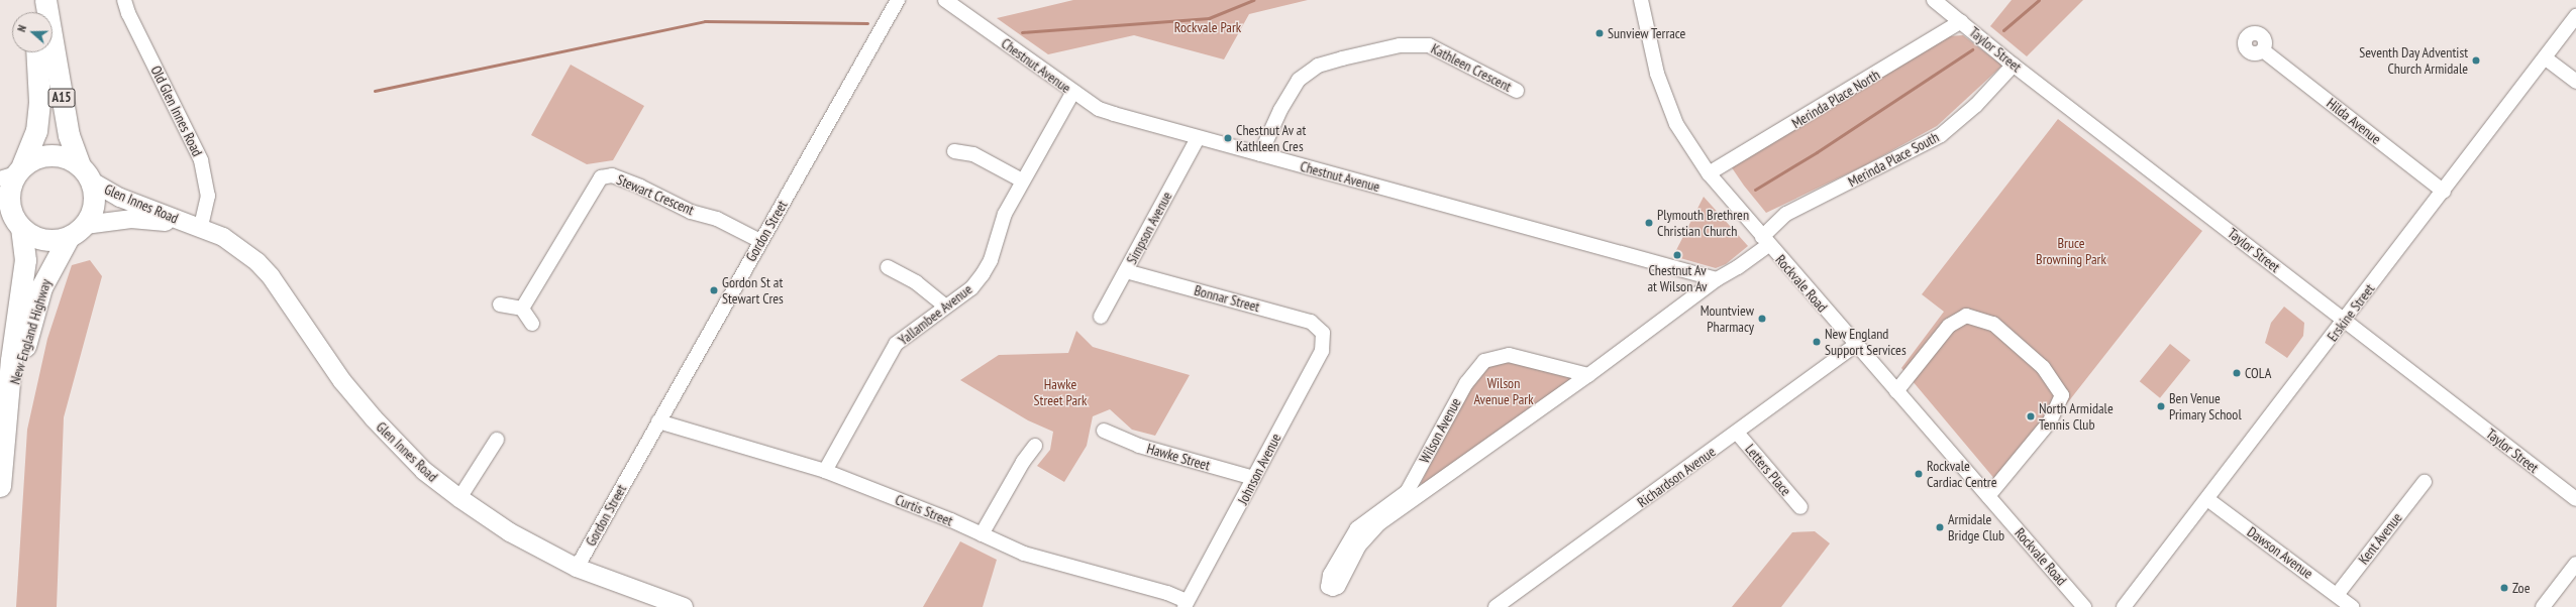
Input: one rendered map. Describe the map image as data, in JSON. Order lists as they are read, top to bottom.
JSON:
{
  "streets": {
    "highway": ["A15", "New England Highway"],
    "main road": ["Glen Innes Road"],
    "street": [
      "Taylor Street",
      "Chestnut Avenue",
      "Kathleen Crescent",
      "Merinda Place North",
      "Old Glen Innes Road",
      "Hilda Avenue",
      "Merinda Place South",
      "Stewart Crescent",
      "Simpson Avenue",
      "Gordon Street",
      "Rockvale Road",
      "Bonnar Street",
      "Erskine Street",
      "Yallambee Avenue",
      "Wilson Avenue",
      "Hawke Street",
      "Johnson Avenue",
      "Letters Place",
      "Richardson Avenue",
      "Curtis Street",
      "Kent Avenue",
      "Dawson Avenue"
    ]
  },
  "crossings": [
    ["Taylor Street", "Merinda Place North"],
    ["Taylor Street", "Merinda Place South"],
    ["Taylor Street", "Erskine Street"],
    ["Chestnut Avenue", "Kathleen Crescent"],
    ["Chestnut Avenue", "Simpson Avenue"],
    ["Chestnut Avenue", "Yallambee Avenue"],
    ["Chestnut Avenue", "Wilson Avenue"],
    ["A15", "Glen Innes Road"],
    ["A15", "New England Highway"],
    ["Merinda Place North", "Rockvale Road"],
    ["Old Glen Innes Road", "Glen Innes Road"],
    ["Hilda Avenue", "Erskine Street"],
    ["Merinda Place South", "Rockvale Road"],
    ["Merinda Place South", "Wilson Avenue"],
    ["Stewart Crescent", "Gordon Street"],
    ["Glen Innes Road", "Gordon Street"],
    ["Glen Innes Road", "New England Highway"],
    ["Simpson Avenue", "Bonnar Street"],
    ["Gordon Street", "Curtis Street"],
    ["Rockvale Road", "Wilson Avenue"],
    ["Rockvale Road", "Richardson Avenue"],
    ["Bonnar Street", "Johnson Avenue"],
    ["Erskine Street", "Dawson Avenue"],
    ["Yallambee Avenue", "Curtis Street"],
    ["Hawke Street", "Johnson Avenue"],
    ["Johnson Avenue", "Curtis Street"],
    ["Letters Place", "Richardson Avenue"],
    ["Kent Avenue", "Dawson Avenue"]
  ],
  "parks": [
    "Rockvale Park",
    "Bruce Browning Park",
    "Wilson Avenue Park",
    "Hawke Street Park"
  ],
  "places": [
    "Sunview Terrace",
    "Seventh Day Adventist Church Armidale",
    "Chestnut Av at Kathleen Cres",
    "Plymouth Brethren Christian Church",
    "Chestnut Av at Wilson Av",
    "Gordon St at Stewart Cres",
    "Mountview Pharmacy",
    "New England Support Services",
    "COLA",
    "Ben Venue Primary School",
    "North Armidale Tennis Club",
    "Rockvale Cardiac Centre",
    "Armidale Bridge Club",
    "Zoe"
  ],
  "north": "left"
}
